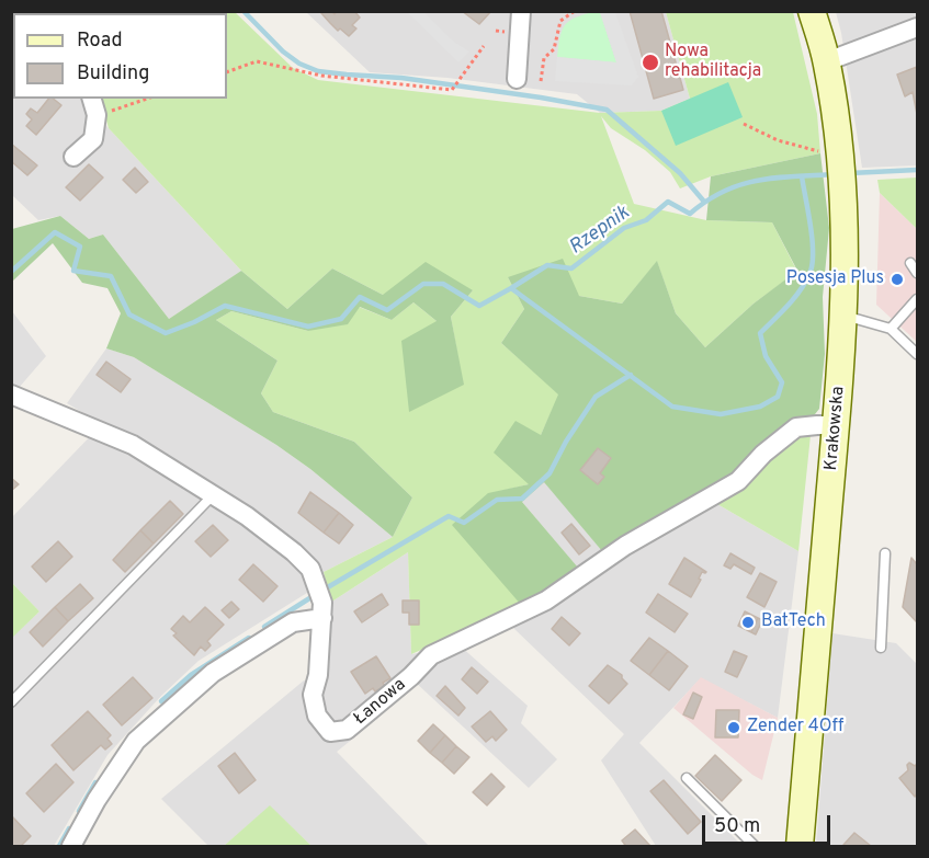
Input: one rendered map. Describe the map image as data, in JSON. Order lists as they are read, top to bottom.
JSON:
{
  "streets": {
    "main road": ["Krakowska"],
    "street": ["Łanowa"]
  },
  "crossings": [
    ["Krakowska", "Łanowa"]
  ],
  "water": ["Rzepnik"],
  "places": [
    "Nowa rehabilitacja",
    "Posesja Plus",
    "BatTech",
    "Zender 4Off"
  ],
  "legend": ["Road", "Building"],
  "scale_bar": "50 m"
}
